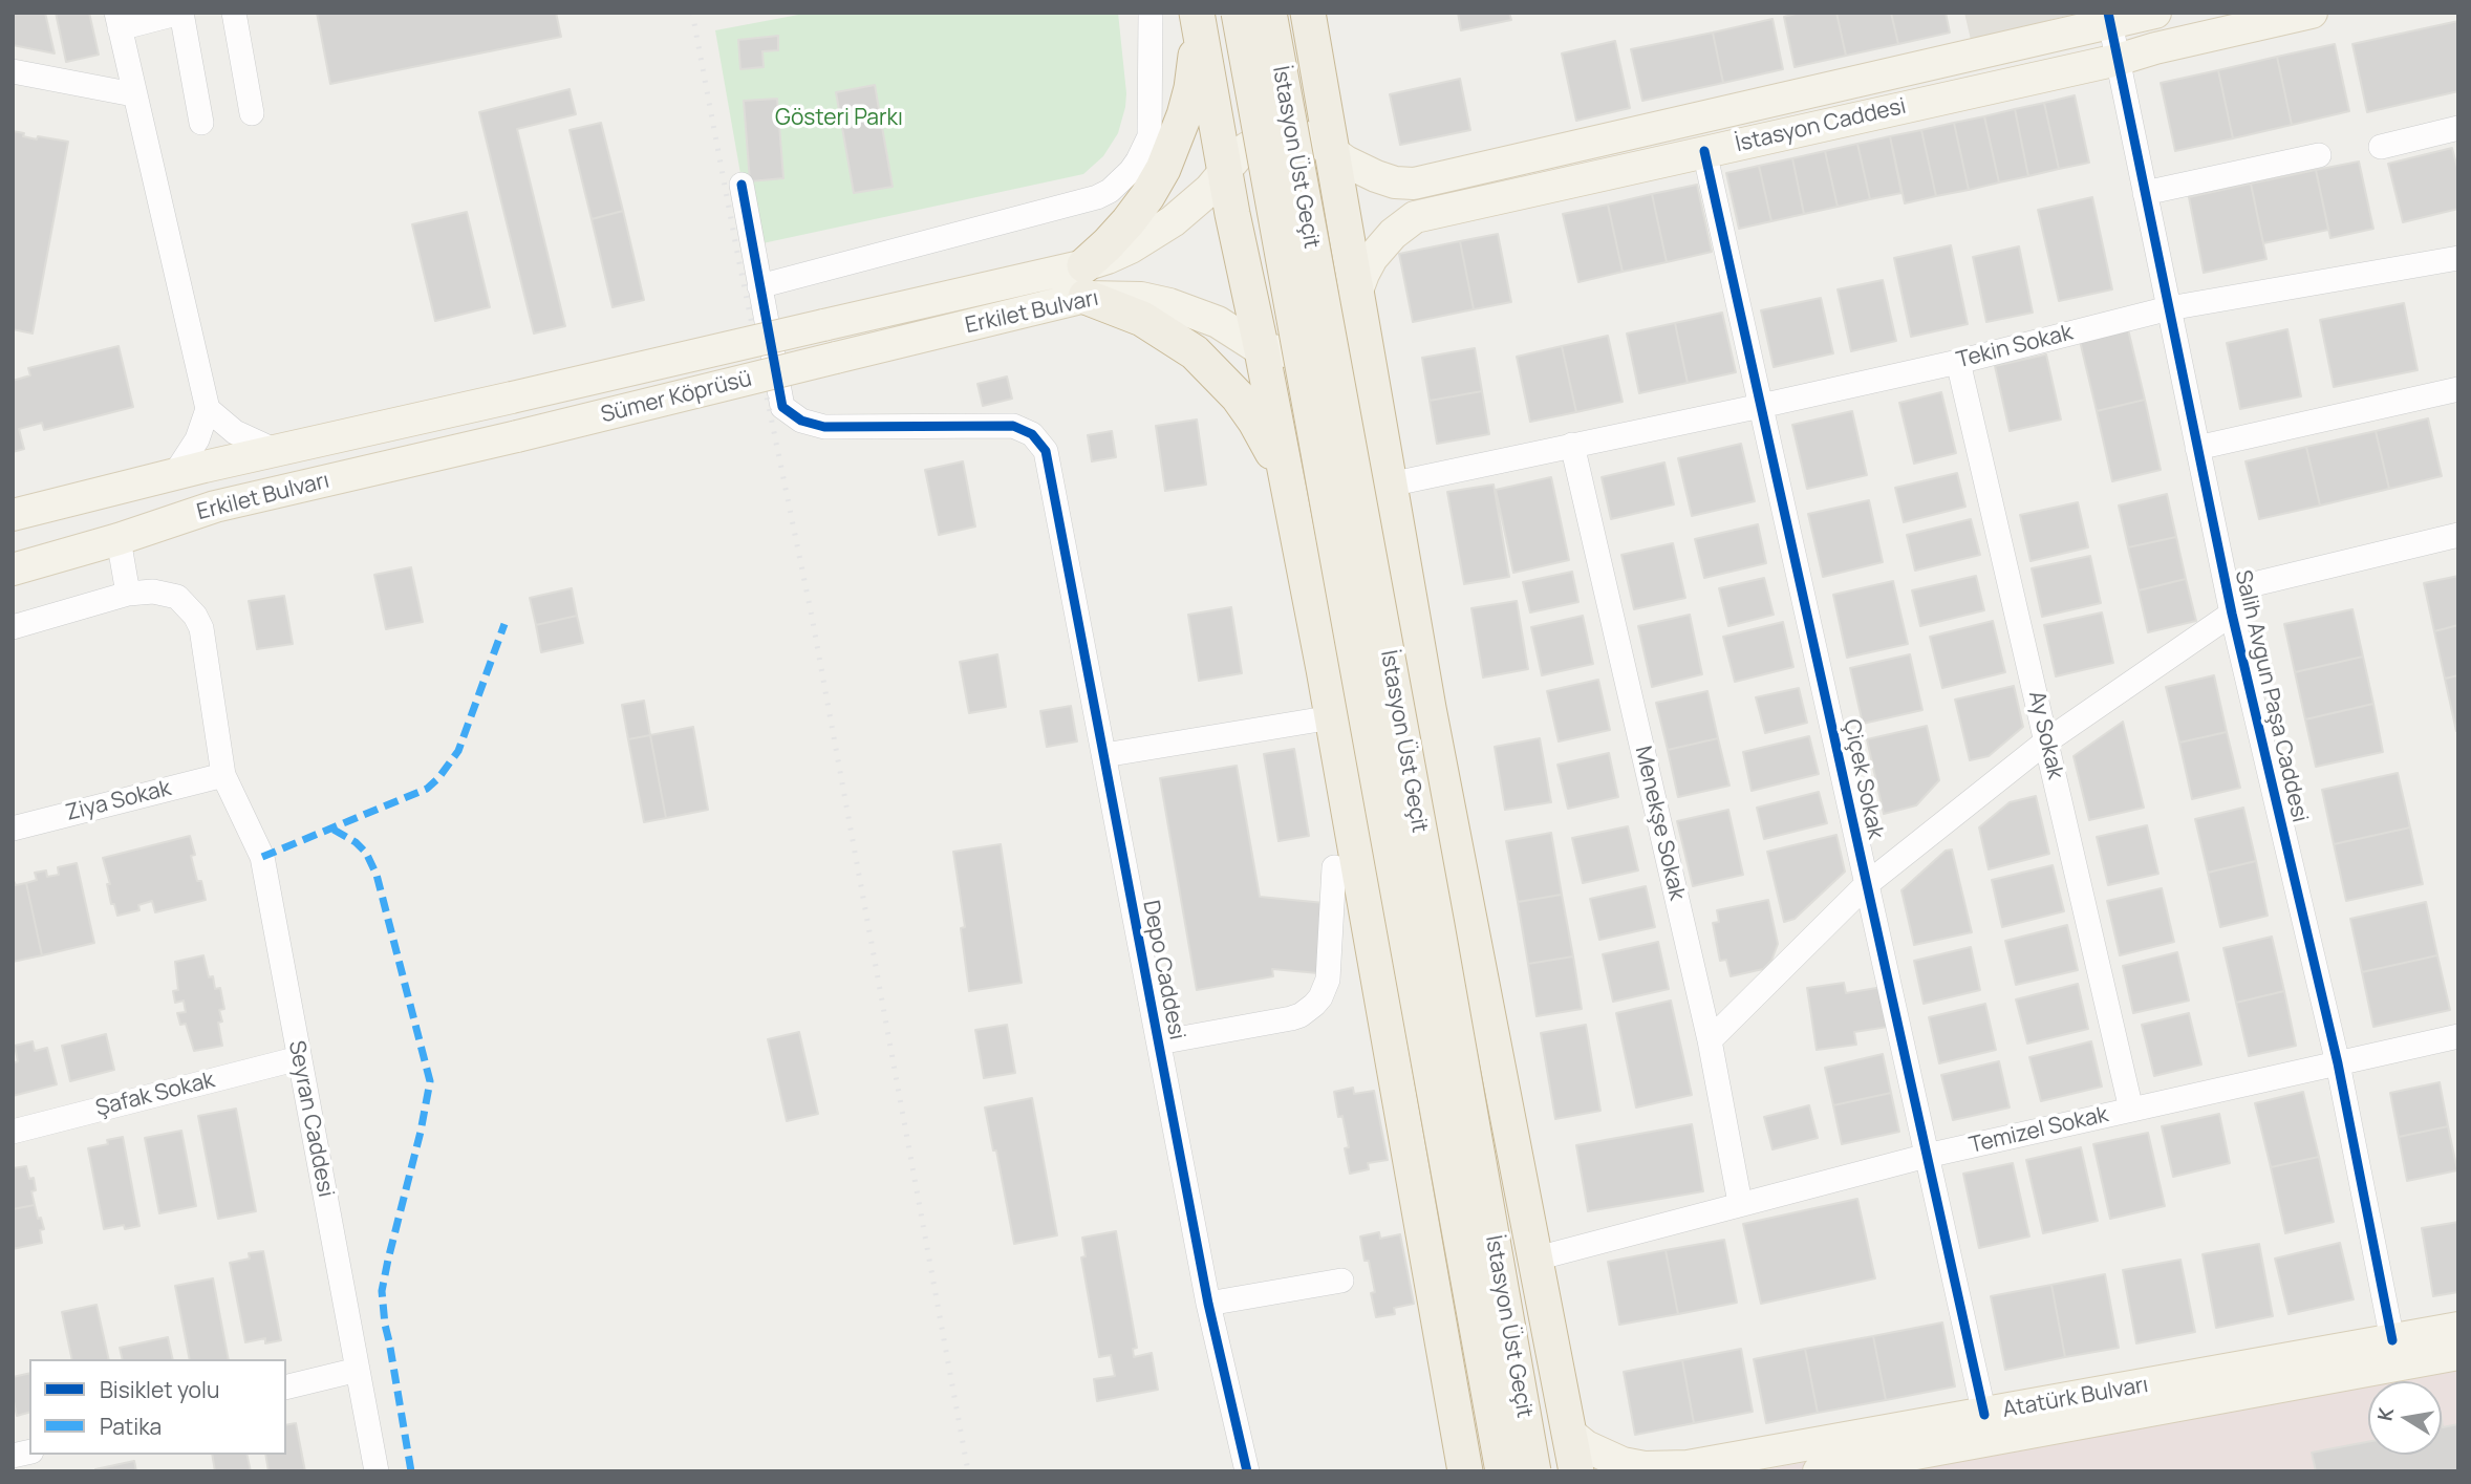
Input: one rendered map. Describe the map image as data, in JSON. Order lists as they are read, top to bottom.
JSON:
{
  "streets": {
    "highway": ["İstasyon Üst Geçit"],
    "main road": [
      "İstasyon Caddesi",
      "Erkilet Bulvarı",
      "Sümer Köprüsü",
      "Atatürk Bulvarı"
    ],
    "street": [
      "Tekin Sokak",
      "Salih Avgun Paşa Caddesi",
      "Ay Sokak",
      "Çiçek Sokak",
      "Ziya Sokak",
      "Menekşe Sokak",
      "Depo Caddesi",
      "Şafak Sokak",
      "Seyran Caddesi",
      "Temizel Sokak"
    ]
  },
  "crossings": [
    ["İstasyon Caddesi", "Erkilet Bulvarı"],
    ["İstasyon Caddesi", "Salih Avgun Paşa Caddesi"],
    ["İstasyon Caddesi", "Çiçek Sokak"],
    ["Erkilet Bulvarı", "Sümer Köprüsü"],
    ["Tekin Sokak", "Salih Avgun Paşa Caddesi"],
    ["Tekin Sokak", "Ay Sokak"],
    ["Tekin Sokak", "Çiçek Sokak"],
    ["Tekin Sokak", "Menekşe Sokak"],
    ["Salih Avgun Paşa Caddesi", "Temizel Sokak"],
    ["Salih Avgun Paşa Caddesi", "Atatürk Bulvarı"],
    ["Ay Sokak", "Temizel Sokak"],
    ["Çiçek Sokak", "Temizel Sokak"],
    ["Çiçek Sokak", "Atatürk Bulvarı"],
    ["Ziya Sokak", "Seyran Caddesi"],
    ["Menekşe Sokak", "Temizel Sokak"],
    ["Şafak Sokak", "Seyran Caddesi"]
  ],
  "parks": ["Gösteri Parkı"],
  "legend": ["Bisiklet yolu", "Patika"],
  "north": "left"
}
